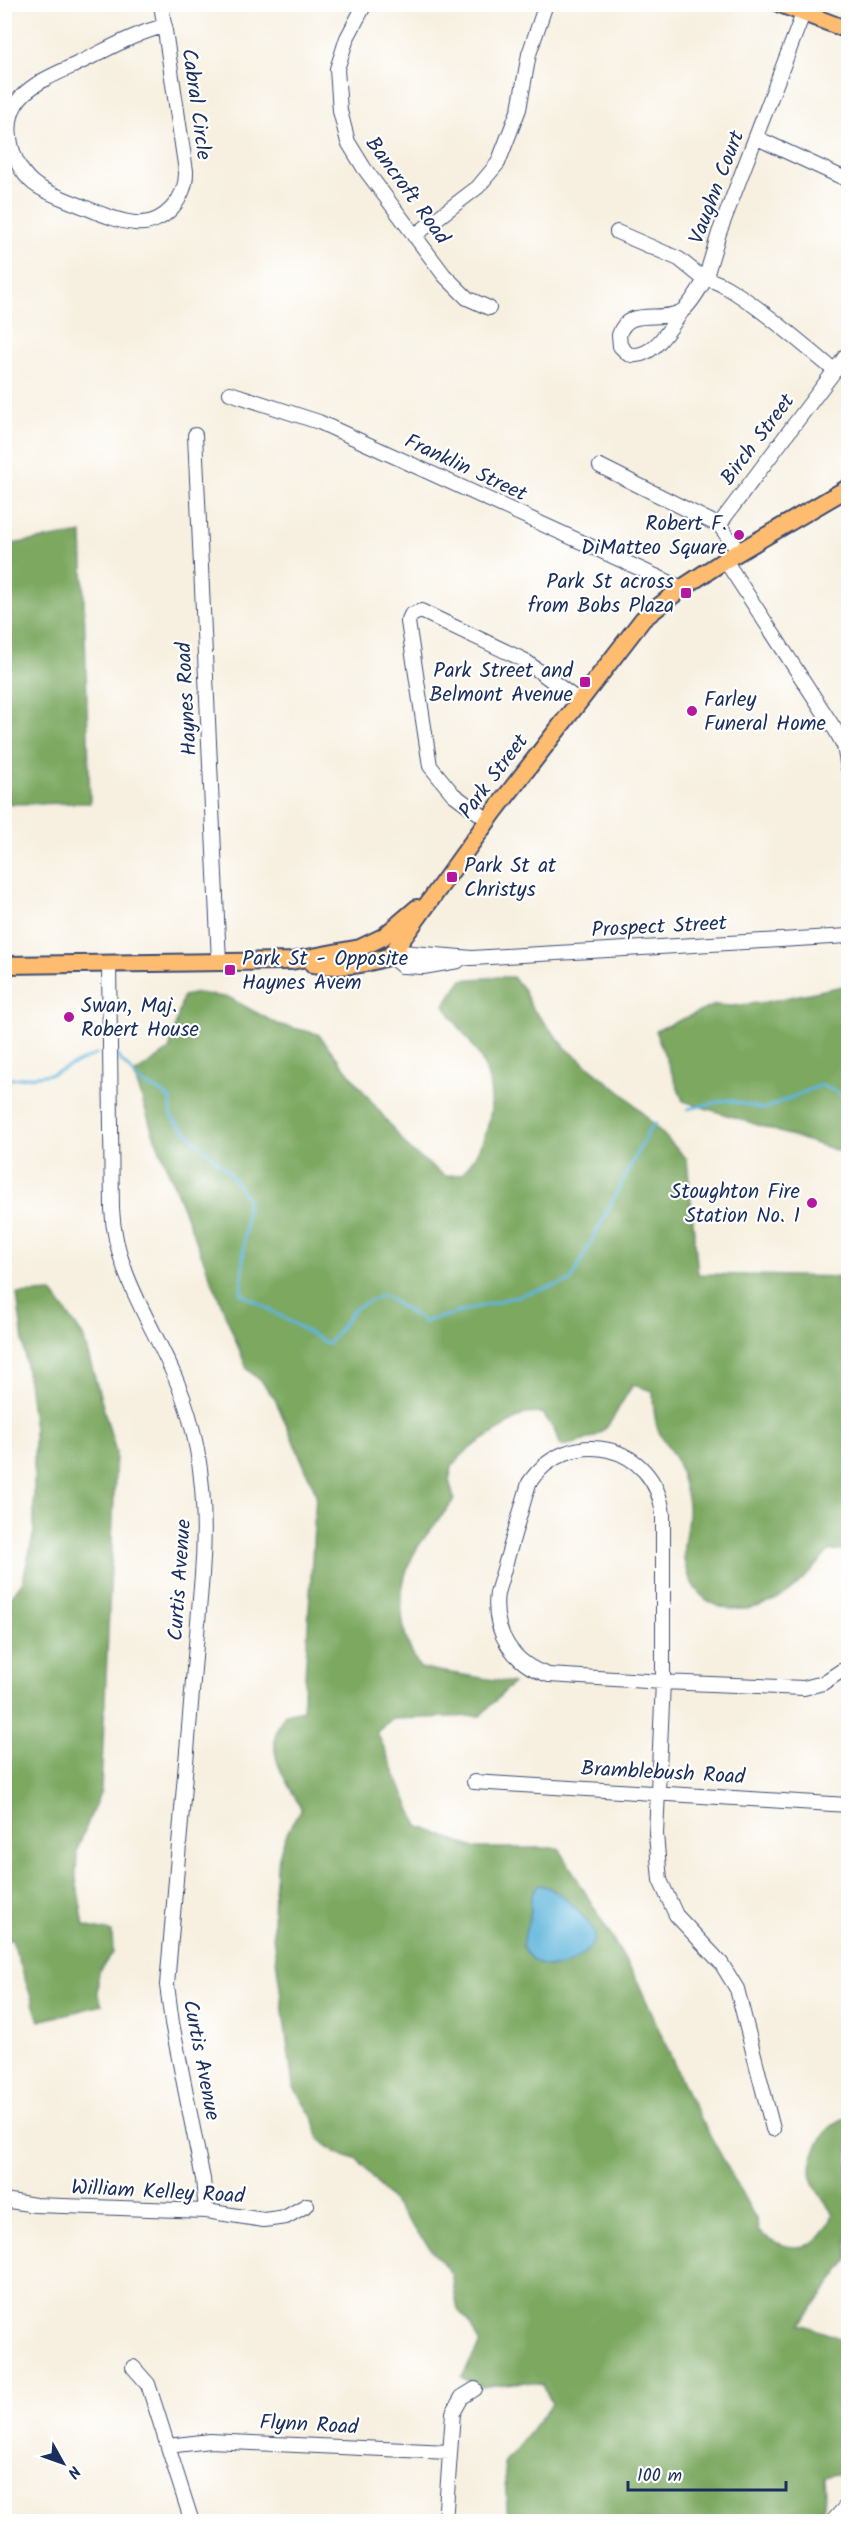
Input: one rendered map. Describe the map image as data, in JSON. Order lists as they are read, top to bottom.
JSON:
{
  "streets": {
    "main road": ["Park Street"],
    "street": [
      "Cabral Circle",
      "Vaughn Court",
      "Bancroft Road",
      "Birch Street",
      "Franklin Street",
      "Haynes Road",
      "Prospect Street",
      "Curtis Avenue",
      "Bramblebush Road",
      "William Kelley Road",
      "Flynn Road"
    ]
  },
  "crossings": [
    ["Franklin Street", "Park Street"],
    ["Haynes Road", "Park Street"],
    ["Park Street", "Prospect Street"],
    ["Park Street", "Curtis Avenue"],
    ["Curtis Avenue", "William Kelley Road"]
  ],
  "places": {
    "other": [
      "Robert F. DiMatteo Square",
      "Farley Funeral Home",
      "Swan, Maj. Robert House",
      "Stoughton Fire Station No. 1"
    ],
    "transit": [
      "Park St across from Bobs Plaza",
      "Park Street and Belmont Avenue",
      "Park St at Christys",
      "Park St - Opposite Haynes Avem"
    ]
  },
  "scale_bar": "100 m",
  "north": "bottom right"
}
